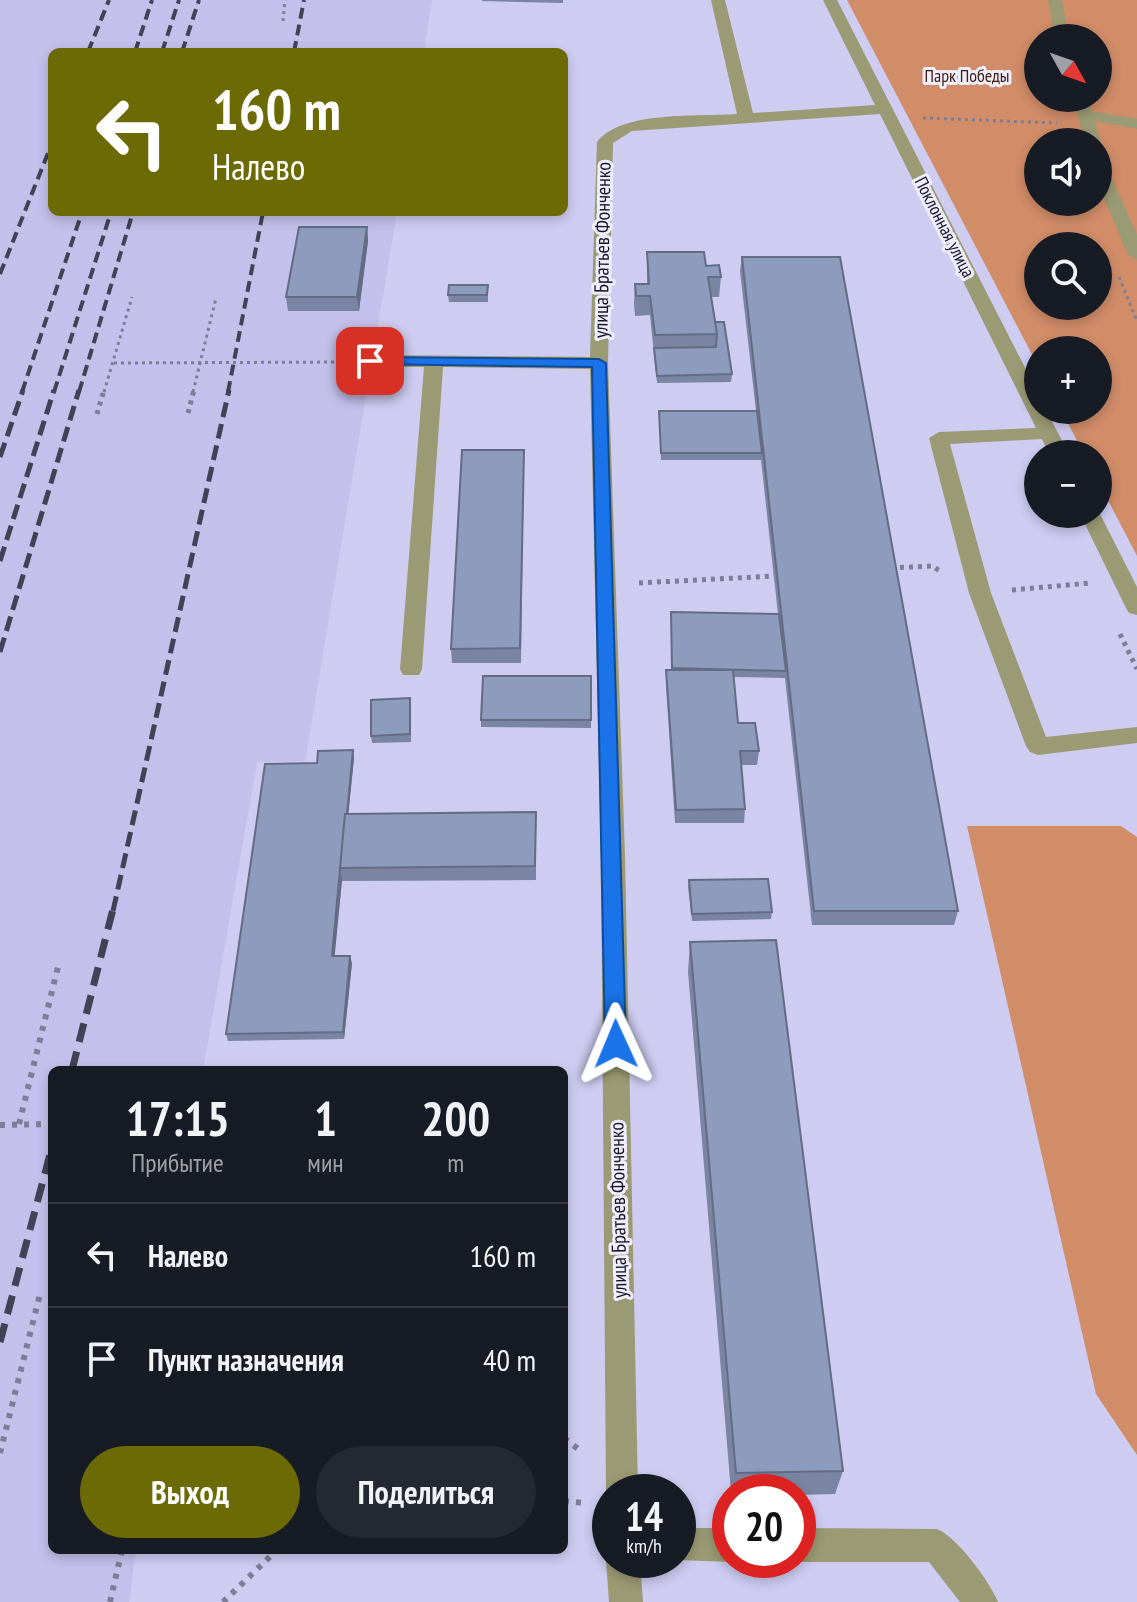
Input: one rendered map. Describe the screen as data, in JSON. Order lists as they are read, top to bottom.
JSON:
{
  "streets": {
    "street": ["Поклонная улица", "улица Братьев Фонченко"]
  },
  "parks": ["Парк Победы"],
  "north": "bottom right",
  "page": {
    "map_buttons": ["+", "−"],
    "turn": ["160 m", "Налево"],
    "eta": [
      "17:15",
      "Прибытие",
      "1",
      "мин",
      "200",
      "m"
    ],
    "list": [
      {
        "name": "Налево",
        "value": "160 m"
      },
      {
        "name": "Пункт назначения",
        "value": "40 m"
      }
    ],
    "buttons": ["Выход", "Поделиться"],
    "speed": "14 km/h",
    "limit": "20"
  }
}
